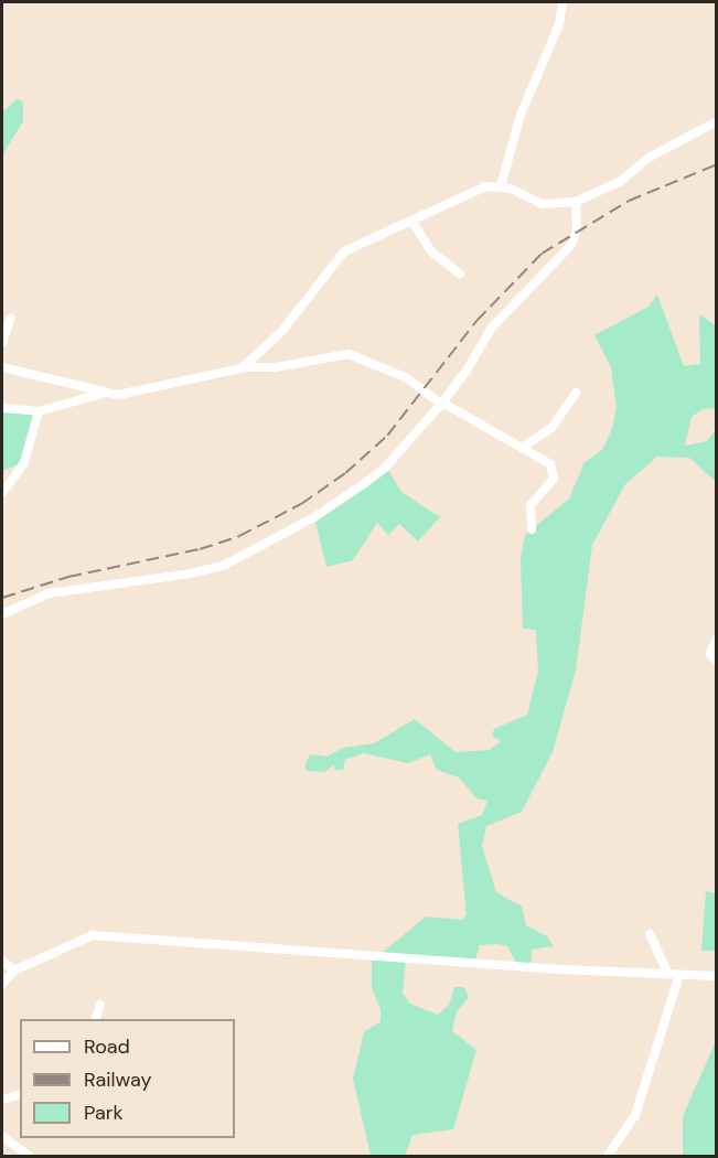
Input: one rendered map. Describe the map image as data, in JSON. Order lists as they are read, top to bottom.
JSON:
{
  "legend": ["Road", "Railway", "Park"]
}
